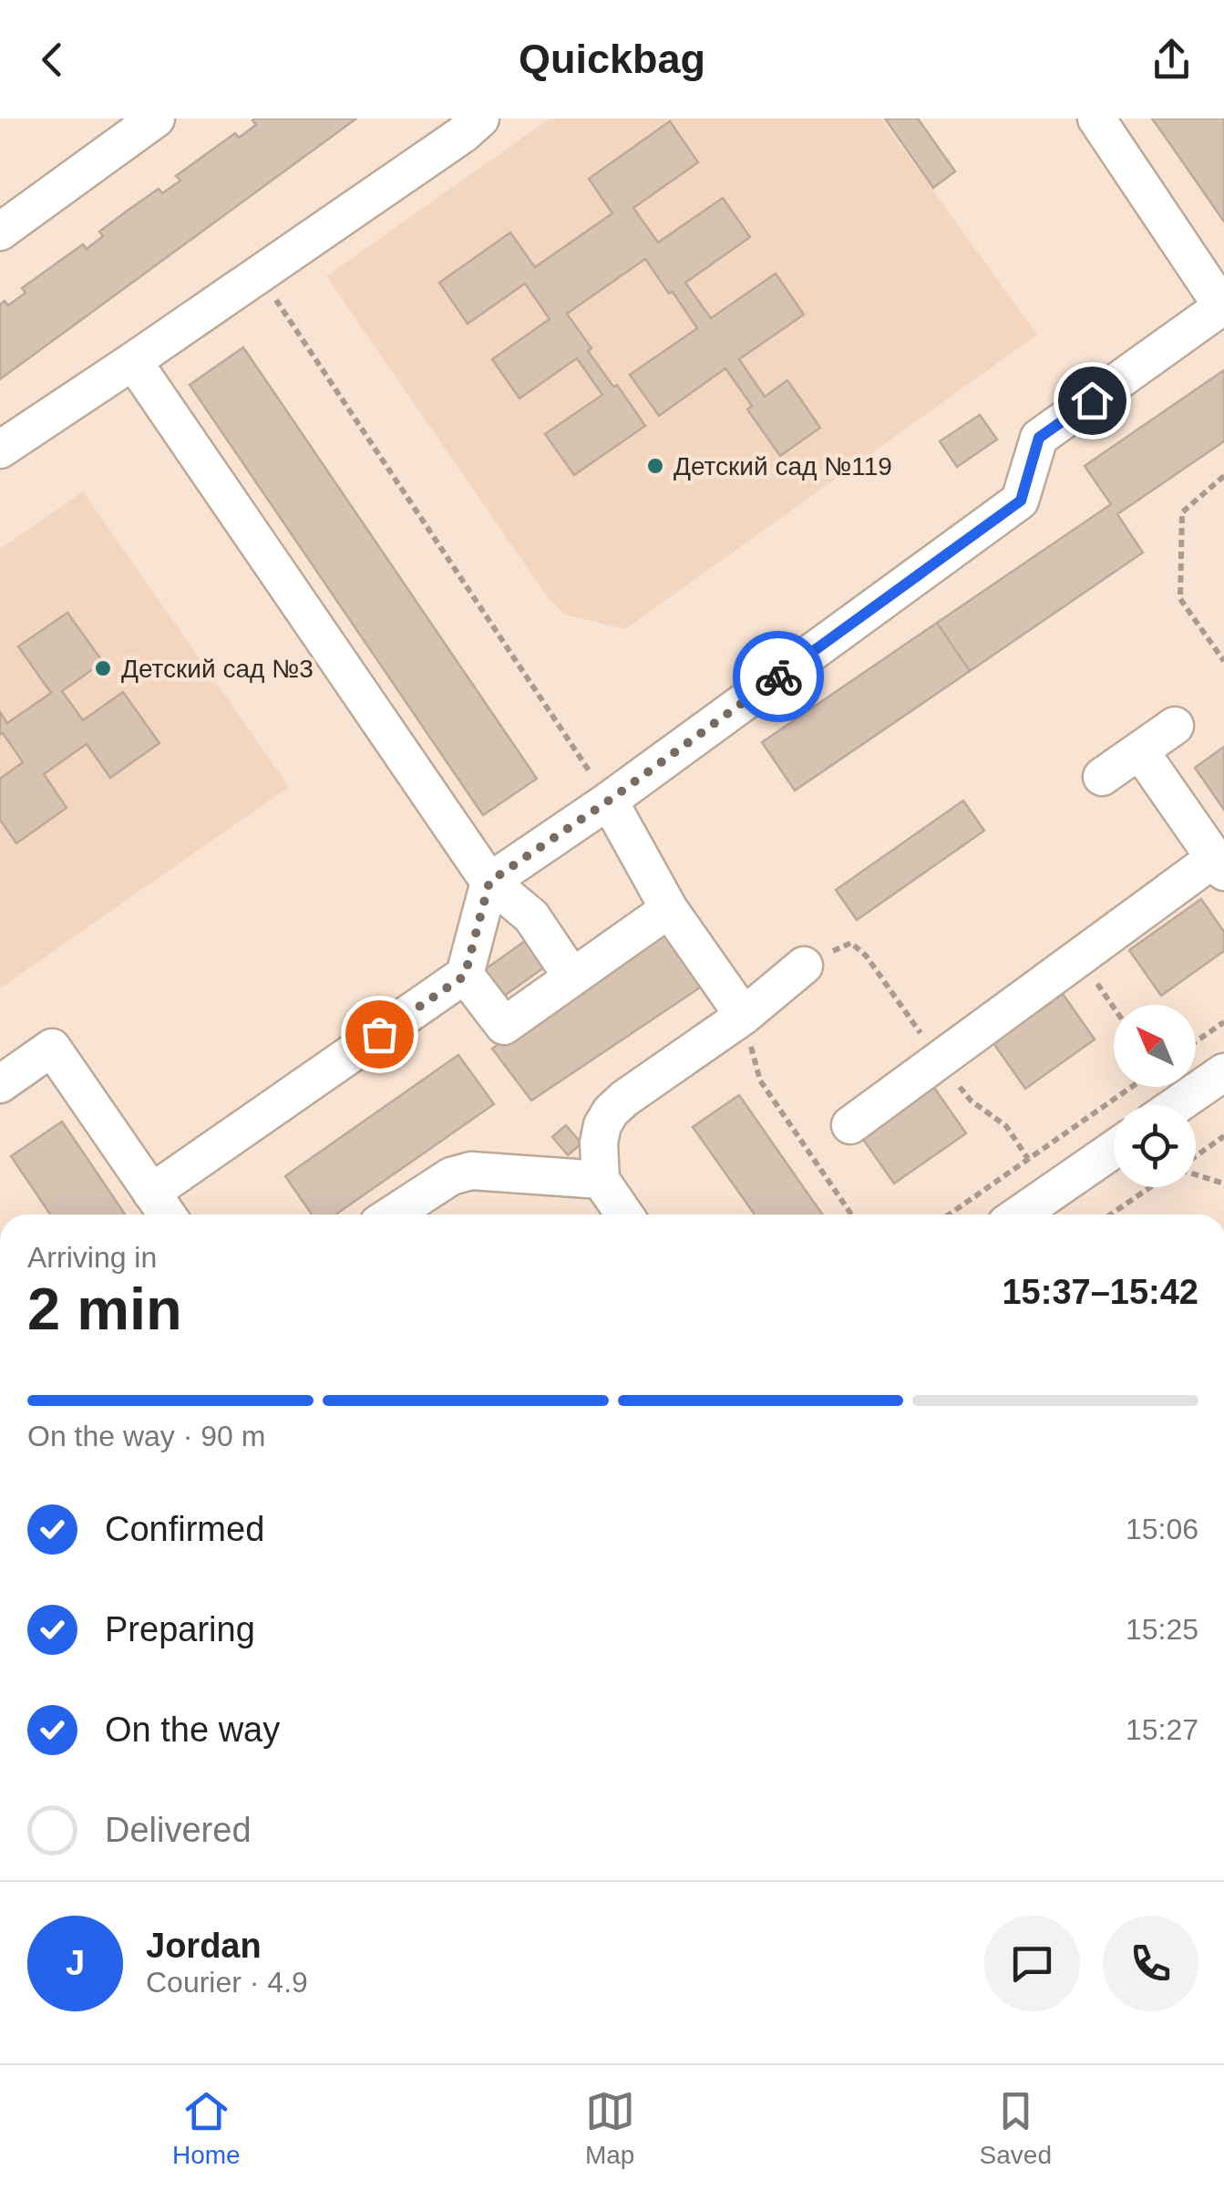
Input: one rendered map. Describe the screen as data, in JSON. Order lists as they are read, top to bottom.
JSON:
{
  "places": ["Детский сад №119", "Детский сад №3"],
  "north": "top left",
  "page": {
    "header": "Quickbag",
    "heading": ["2 min", "Arriving in", "15:37–15:42"],
    "panel": ["Jordan", "Courier · 4.9"],
    "bar": "On the way · 90 m",
    "list": [
      ["Confirmed", "15:06"],
      ["Preparing", "15:25"],
      ["On the way", "15:27"],
      "Delivered"
    ],
    "round": "J",
    "tabs": ["Home", "Map", "Saved"]
  }
}
